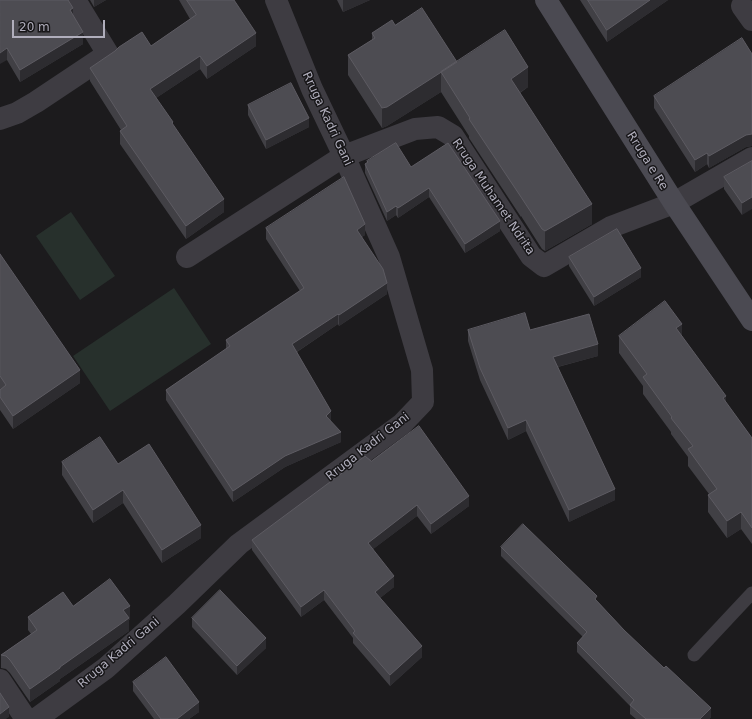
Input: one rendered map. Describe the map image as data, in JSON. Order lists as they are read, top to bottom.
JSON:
{
  "streets": {
    "street": ["Rruga Kadri Gani", "Rruga e Re", "Rruga Muhamet Ndrita"]
  },
  "crossings": [
    ["Rruga Kadri Gani", "Rruga Muhamet Ndrita"],
    ["Rruga e Re", "Rruga Muhamet Ndrita"]
  ],
  "scale_bar": "20 m"
}
